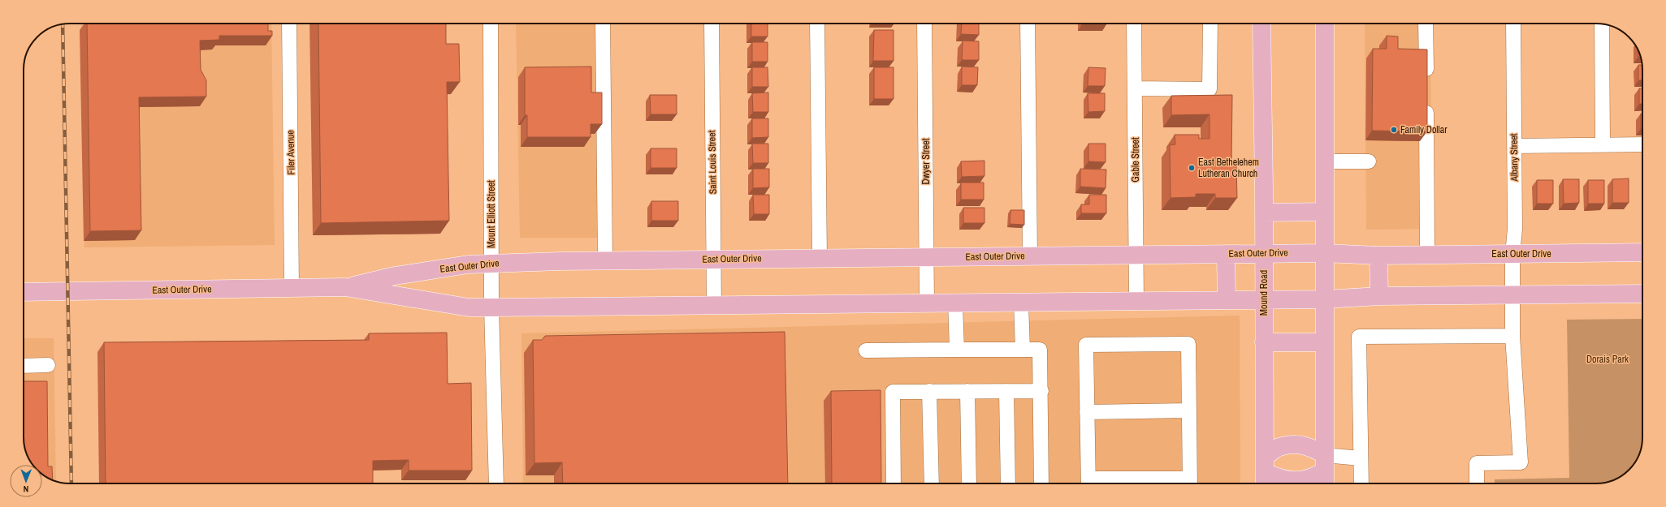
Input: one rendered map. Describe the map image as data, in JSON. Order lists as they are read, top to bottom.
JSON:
{
  "streets": {
    "main road": ["East Outer Drive", "Mound Road"],
    "street": [
      "Filer Avenue",
      "Albany Street",
      "Gable Street",
      "Dwyer Street",
      "Saint Louis Street",
      "Mount Elliott Street"
    ]
  },
  "crossings": [
    ["Filer Avenue", "East Outer Drive"],
    ["Albany Street", "East Outer Drive"],
    ["Gable Street", "East Outer Drive"],
    ["Dwyer Street", "East Outer Drive"],
    ["Saint Louis Street", "East Outer Drive"],
    ["Mount Elliott Street", "East Outer Drive"],
    ["East Outer Drive", "Mound Road"]
  ],
  "parks": ["Dorais Park"],
  "places": ["Family Dollar", "East Bethelehem Lutheran Church"],
  "north": "bottom"
}
